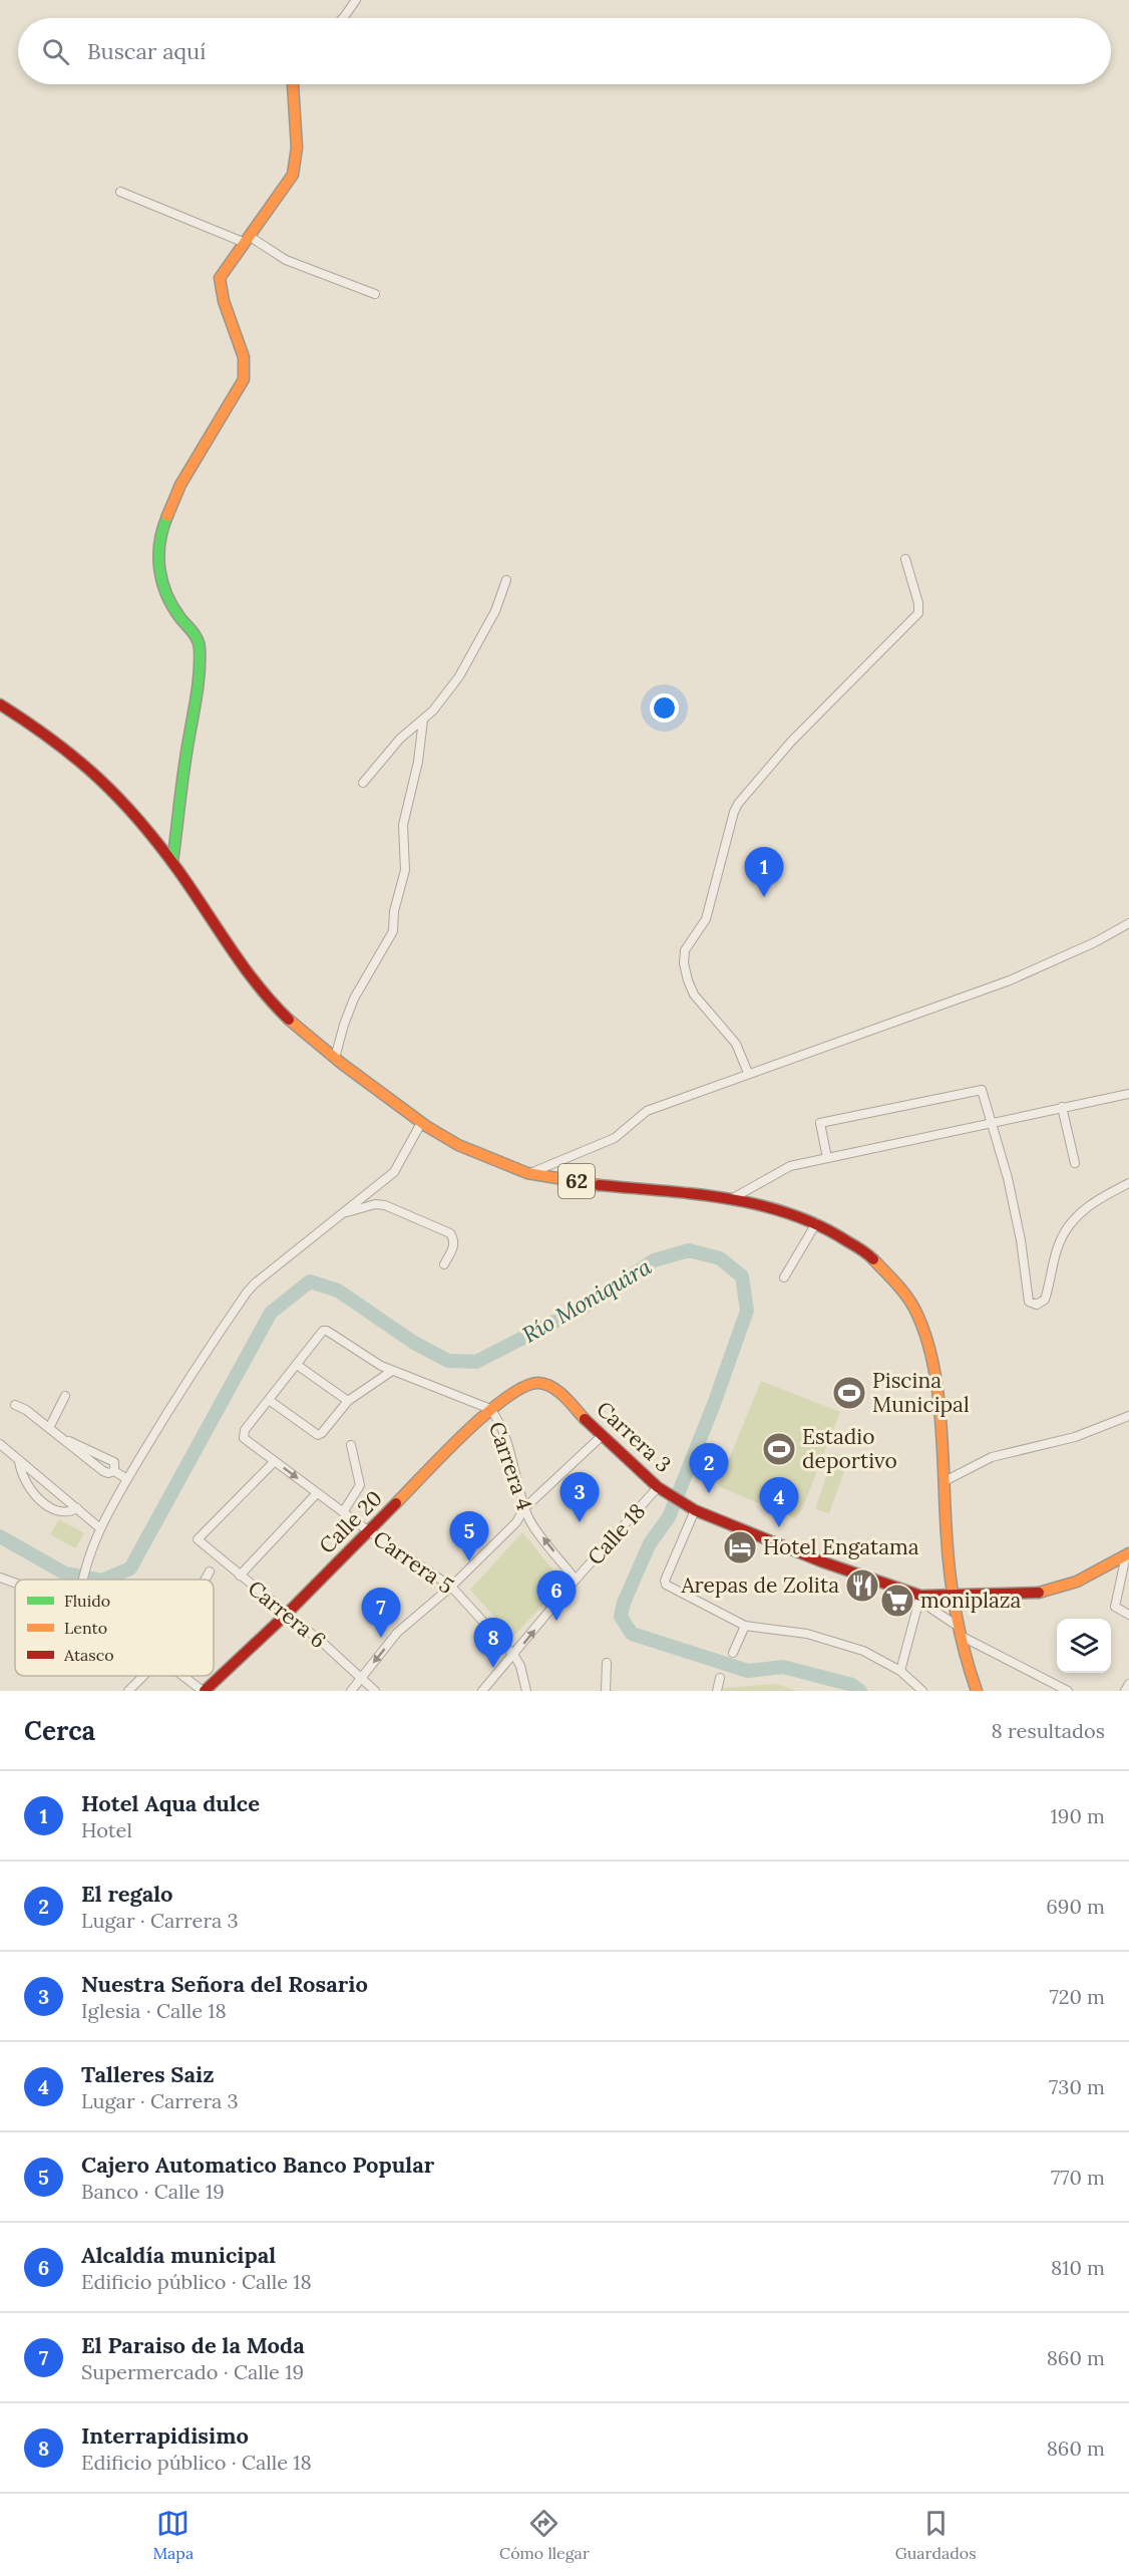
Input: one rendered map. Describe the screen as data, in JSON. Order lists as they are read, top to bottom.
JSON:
{
  "streets": {
    "street": [
      "62",
      "Carrera 3",
      "Carrera 4",
      "Calle 20",
      "Calle 18",
      "Carrera 5",
      "Carrera 6"
    ]
  },
  "crossings": [
    ["Carrera 3", "Calle 20"],
    ["Carrera 3", "Calle 18"],
    ["Carrera 4", "Calle 20"],
    ["Carrera 4", "Calle 18"],
    ["Calle 20", "Carrera 5"],
    ["Calle 20", "Carrera 6"],
    ["Calle 18", "Carrera 5"],
    ["Carrera 5", "Carrera 6"]
  ],
  "one_way": ["Carrera 4", "Calle 18"],
  "water": ["Río Moniquira"],
  "places": {
    "sports": ["Piscina Municipal", "Estadio deportivo"],
    "hotel": ["Hotel Engatama"],
    "restaurant": ["Arepas de Zolita"],
    "supermarket": ["moniplaza"]
  },
  "legend": ["Fluido", "Lento", "Atasco"],
  "page": {
    "search": "Buscar aquí",
    "pins": [
      "1",
      "2",
      "3",
      "4",
      "5",
      "6",
      "7",
      "8"
    ],
    "heading": ["Cerca", "8 resultados"],
    "list": [
      {
        "mark": "1",
        "name": "Hotel Aqua dulce",
        "note": "Hotel",
        "value": "190 m"
      },
      {
        "mark": "2",
        "name": "El regalo",
        "note": "Lugar · Carrera 3",
        "value": "690 m"
      },
      {
        "mark": "3",
        "name": "Nuestra Señora del Rosario",
        "note": "Iglesia · Calle 18",
        "value": "720 m"
      },
      {
        "mark": "4",
        "name": "Talleres Saiz",
        "note": "Lugar · Carrera 3",
        "value": "730 m"
      },
      {
        "mark": "5",
        "name": "Cajero Automatico Banco Popular",
        "note": "Banco · Calle 19",
        "value": "770 m"
      },
      {
        "mark": "6",
        "name": "Alcaldía municipal",
        "note": "Edificio público · Calle 18",
        "value": "810 m"
      },
      {
        "mark": "7",
        "name": "El Paraiso de la Moda",
        "note": "Supermercado · Calle 19",
        "value": "860 m"
      },
      {
        "mark": "8",
        "name": "Interrapidisimo",
        "note": "Edificio público · Calle 18",
        "value": "860 m"
      }
    ],
    "nav": ["Mapa", "Cómo llegar", "Guardados"]
  }
}
